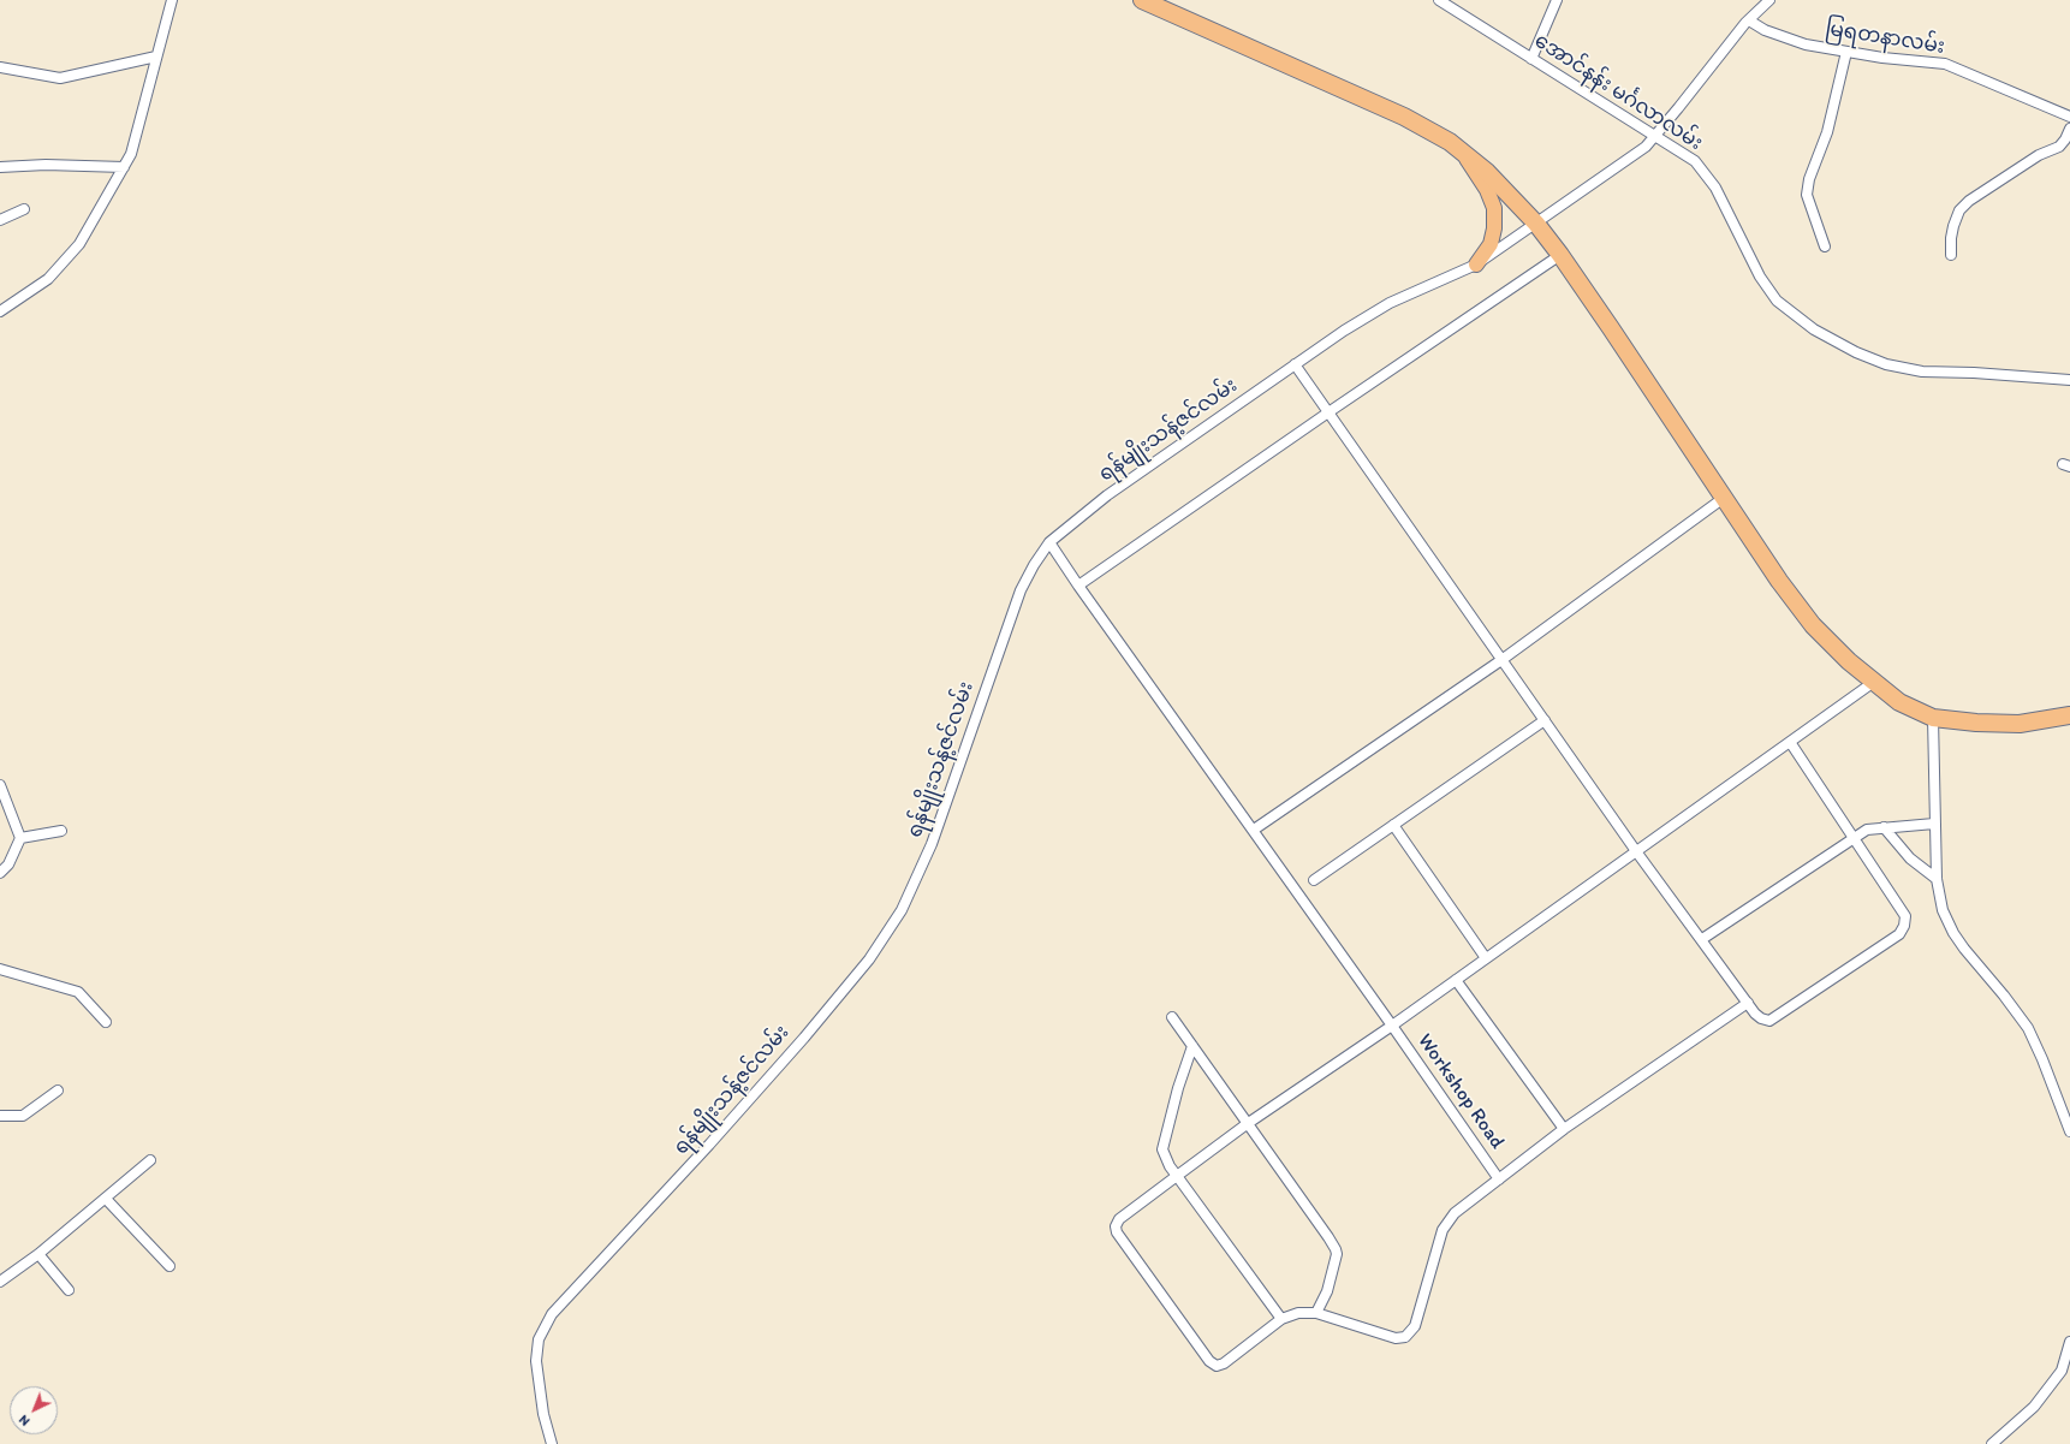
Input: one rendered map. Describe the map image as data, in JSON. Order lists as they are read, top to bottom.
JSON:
{
  "streets": {
    "street": [
      "မြရတနာလမ်း",
      "အောင်နန်း မင်္ဂလာလမ်း",
      "ရန်မျိုးသန့်ဇင်လမ်း",
      "Workshop Road"
    ]
  },
  "crossings": [
    ["မြရတနာလမ်း", "ရန်မျိုးသန့်ဇင်လမ်း"],
    ["အောင်နန်း မင်္ဂလာလမ်း", "ရန်မျိုးသန့်ဇင်လမ်း"],
    ["ရန်မျိုးသန့်ဇင်လမ်း", "Workshop Road"]
  ],
  "north": "bottom left"
}
